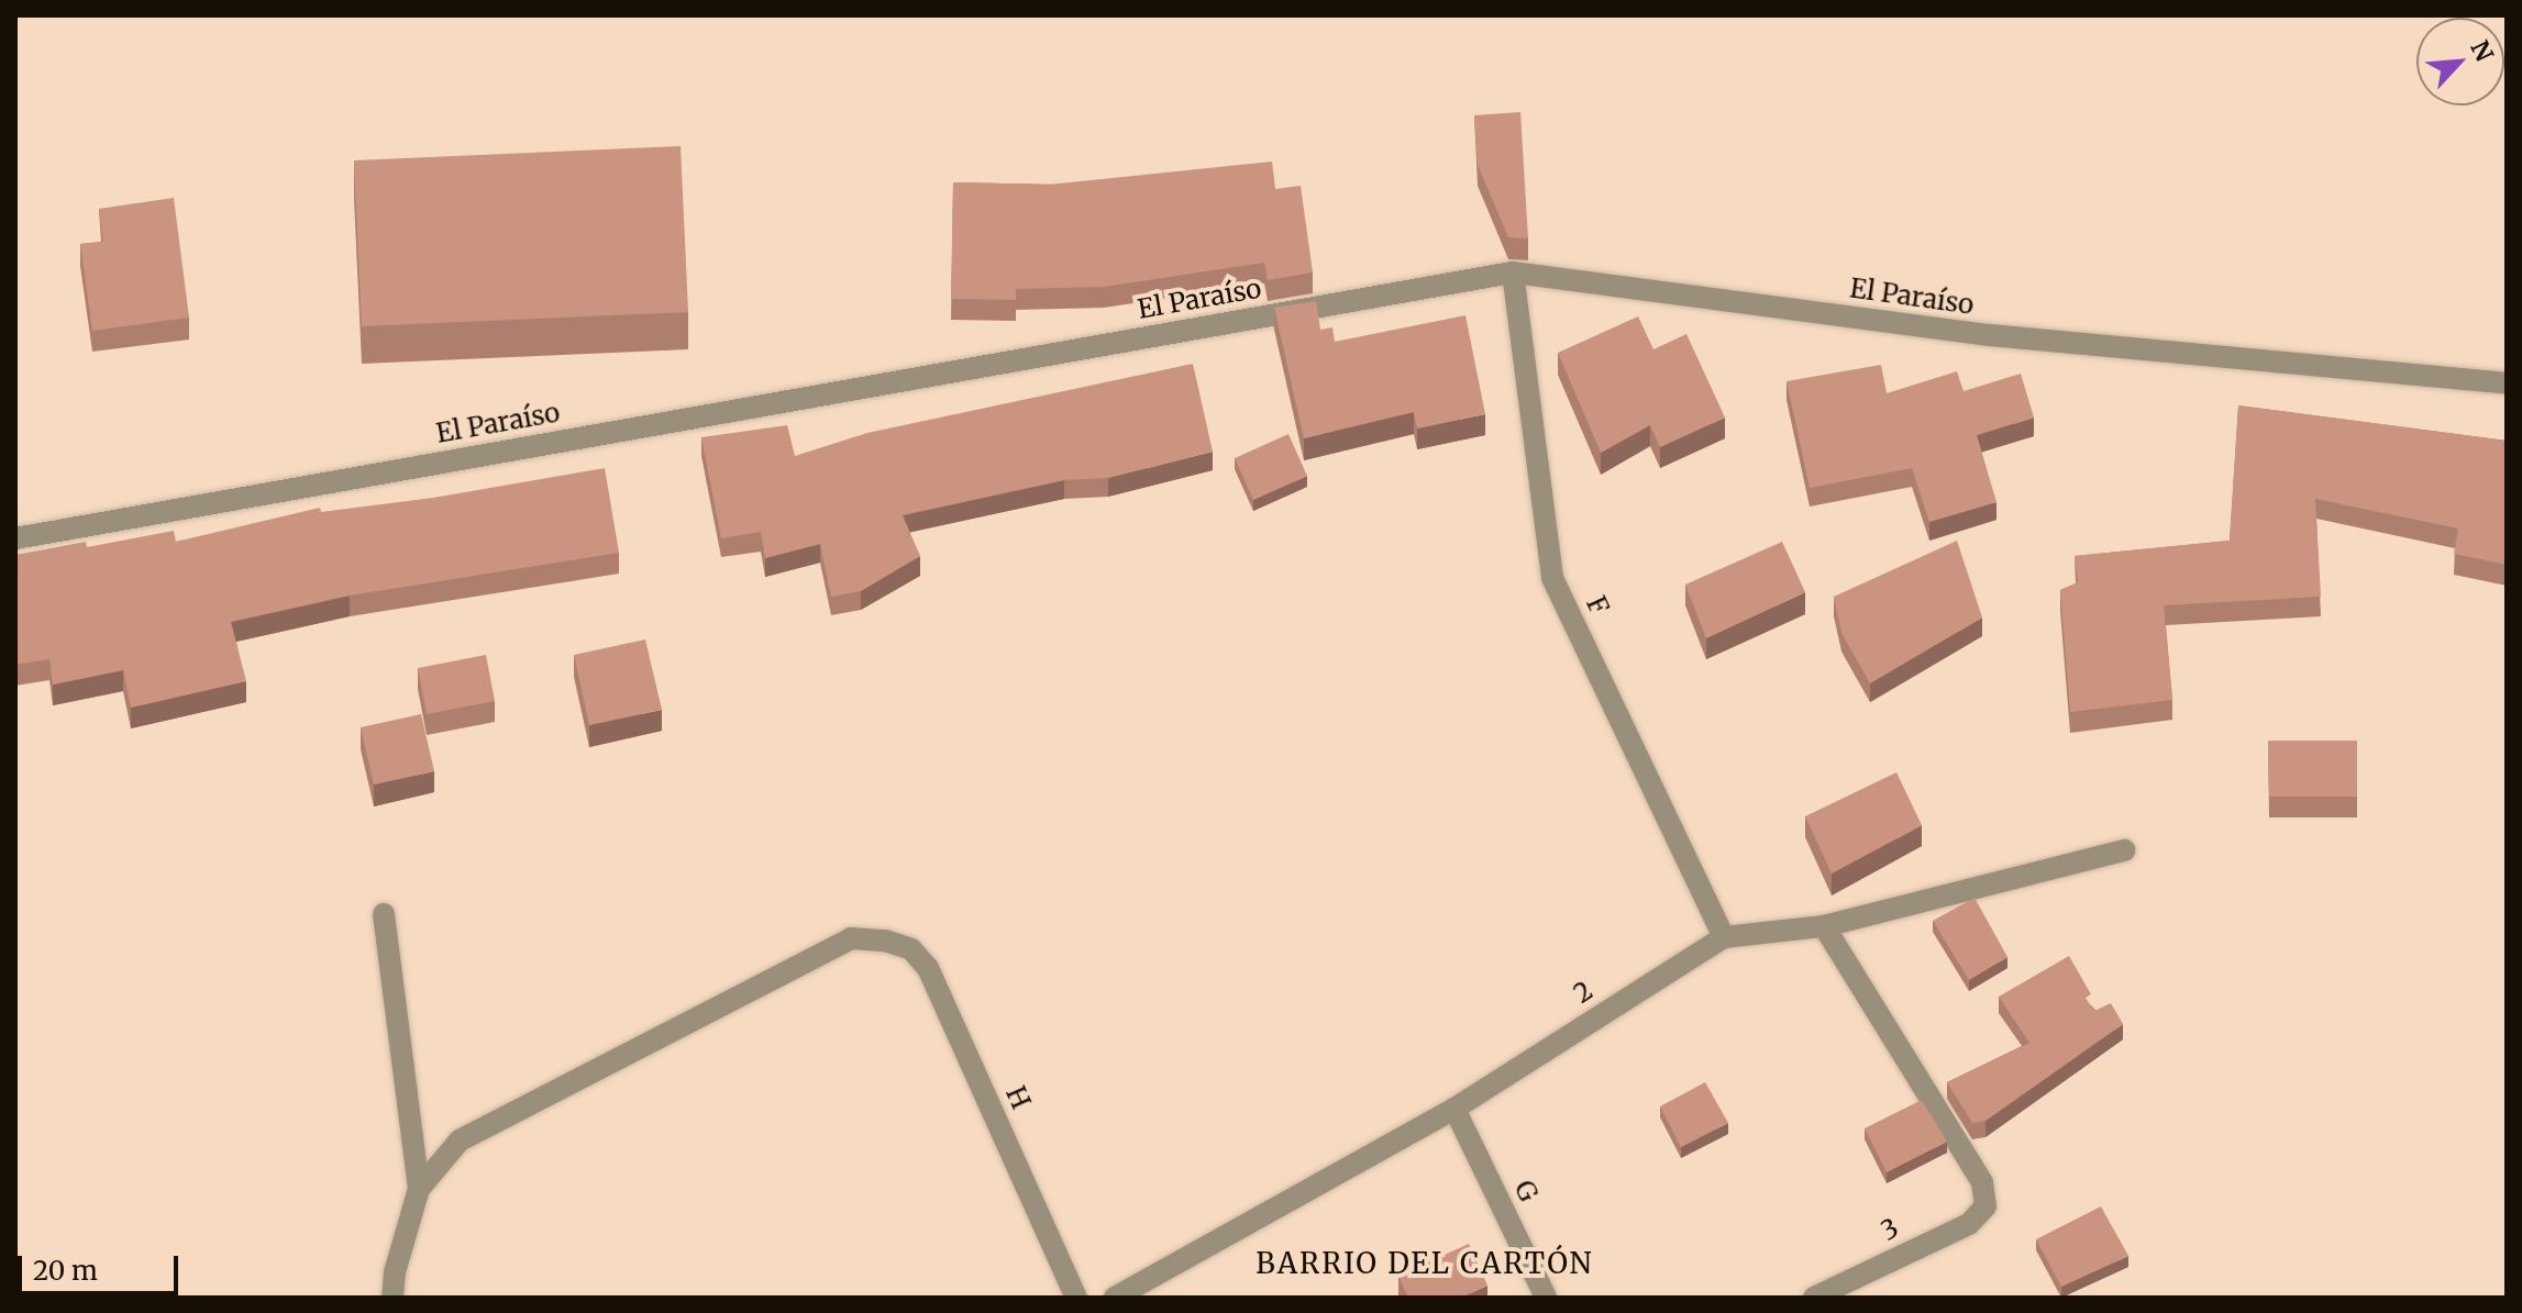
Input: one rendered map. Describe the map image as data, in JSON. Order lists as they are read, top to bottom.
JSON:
{
  "streets": {
    "street": [
      "El Paraíso",
      "F",
      "2",
      "H",
      "G",
      "3"
    ]
  },
  "crossings": [
    ["El Paraíso", "F"],
    ["F", "2"],
    ["2", "G"],
    ["2", "3"]
  ],
  "districts": ["BARRIO DEL CARTÓN"],
  "scale_bar": "20 m",
  "north": "top right"
}
